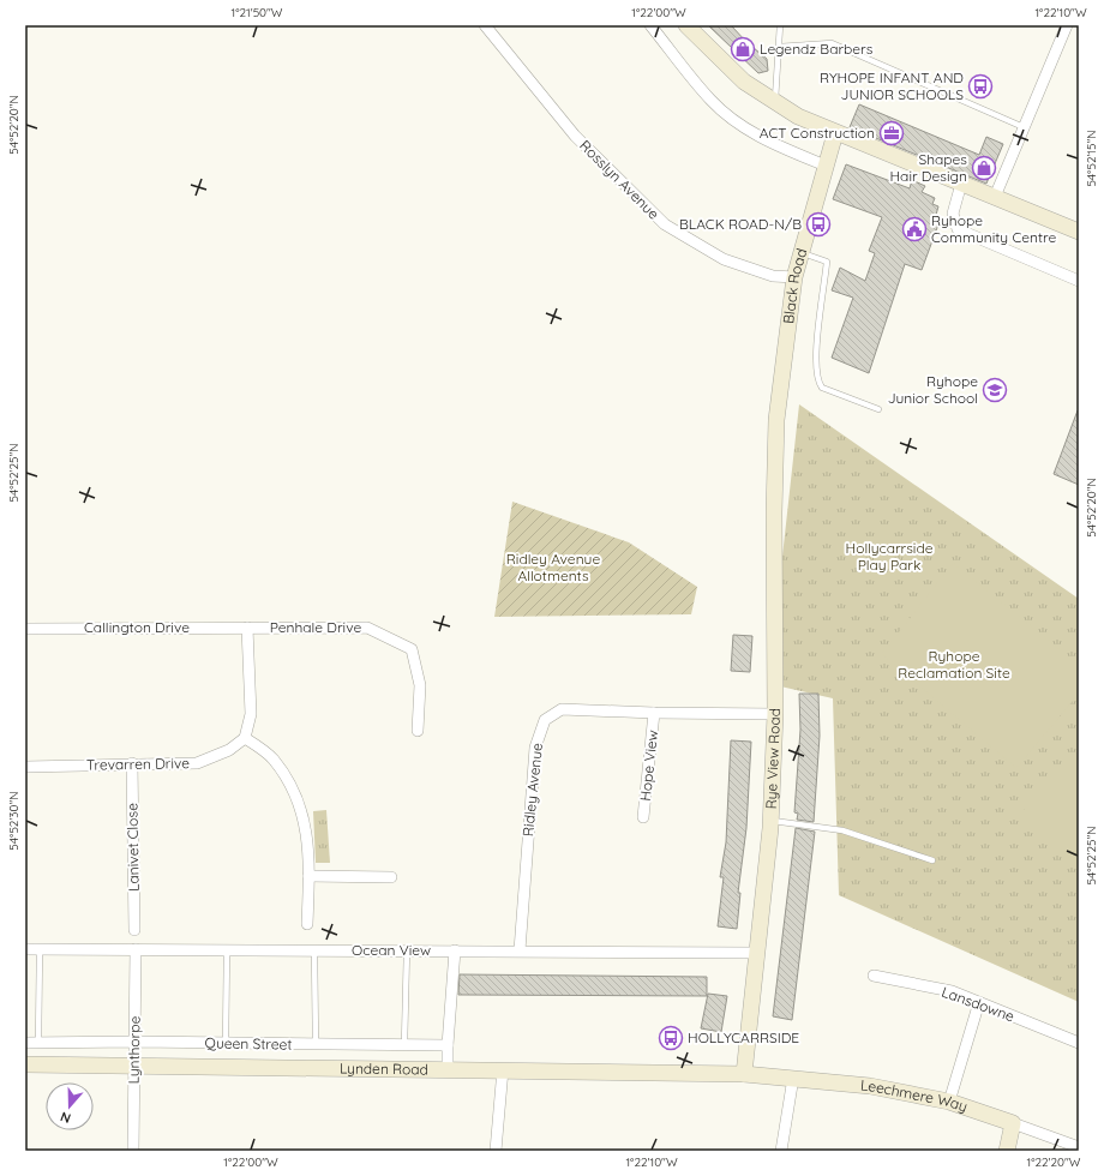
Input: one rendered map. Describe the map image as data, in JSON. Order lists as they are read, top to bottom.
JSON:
{
  "streets": {
    "street": [
      "Rosslyn Avenue",
      "Black Road",
      "Callington Drive",
      "Penhale Drive",
      "Rye View Road",
      "Trevarren Drive",
      "Hope View",
      "Ridley Avenue",
      "Lanivet Close",
      "Ocean View",
      "Lansdowne",
      "Queen Street",
      "Lynthorpe",
      "Lynden Road",
      "Leechmere Way"
    ]
  },
  "crossings": [
    ["Rosslyn Avenue", "Black Road"],
    ["Black Road", "Rye View Road"],
    ["Callington Drive", "Penhale Drive"],
    ["Rye View Road", "Ridley Avenue"],
    ["Rye View Road", "Ocean View"],
    ["Rye View Road", "Lynden Road"],
    ["Rye View Road", "Leechmere Way"],
    ["Trevarren Drive", "Lanivet Close"],
    ["Hope View", "Ridley Avenue"],
    ["Ridley Avenue", "Ocean View"],
    ["Ocean View", "Lynthorpe"],
    ["Queen Street", "Lynthorpe"],
    ["Lynthorpe", "Lynden Road"],
    ["Lynden Road", "Leechmere Way"]
  ],
  "parks": ["Hollycarrside Play Park", "Ridley Avenue Allotments", "Ryhope Reclamation Site"],
  "places": {
    "shop": ["Legendz Barbers", "Shapes Hair Design"],
    "bus stop": ["RYHOPE INFANT AND JUNIOR SCHOOLS", "BLACK ROAD-N/B", "HOLLYCARRSIDE"],
    "office": ["ACT Construction"],
    "public building": ["Ryhope Community Centre"],
    "school or university": ["Ryhope Junior School"]
  },
  "north": "bottom",
  "coordinates": [
    "1°21'50\"W",
    "1°22'00\"W",
    "1°22'10\"W",
    "54°52'20\"N",
    "54°52'15\"N",
    "54°52'25\"N",
    "54°52'30\"N",
    "1°22'20\"W"
  ]
}
